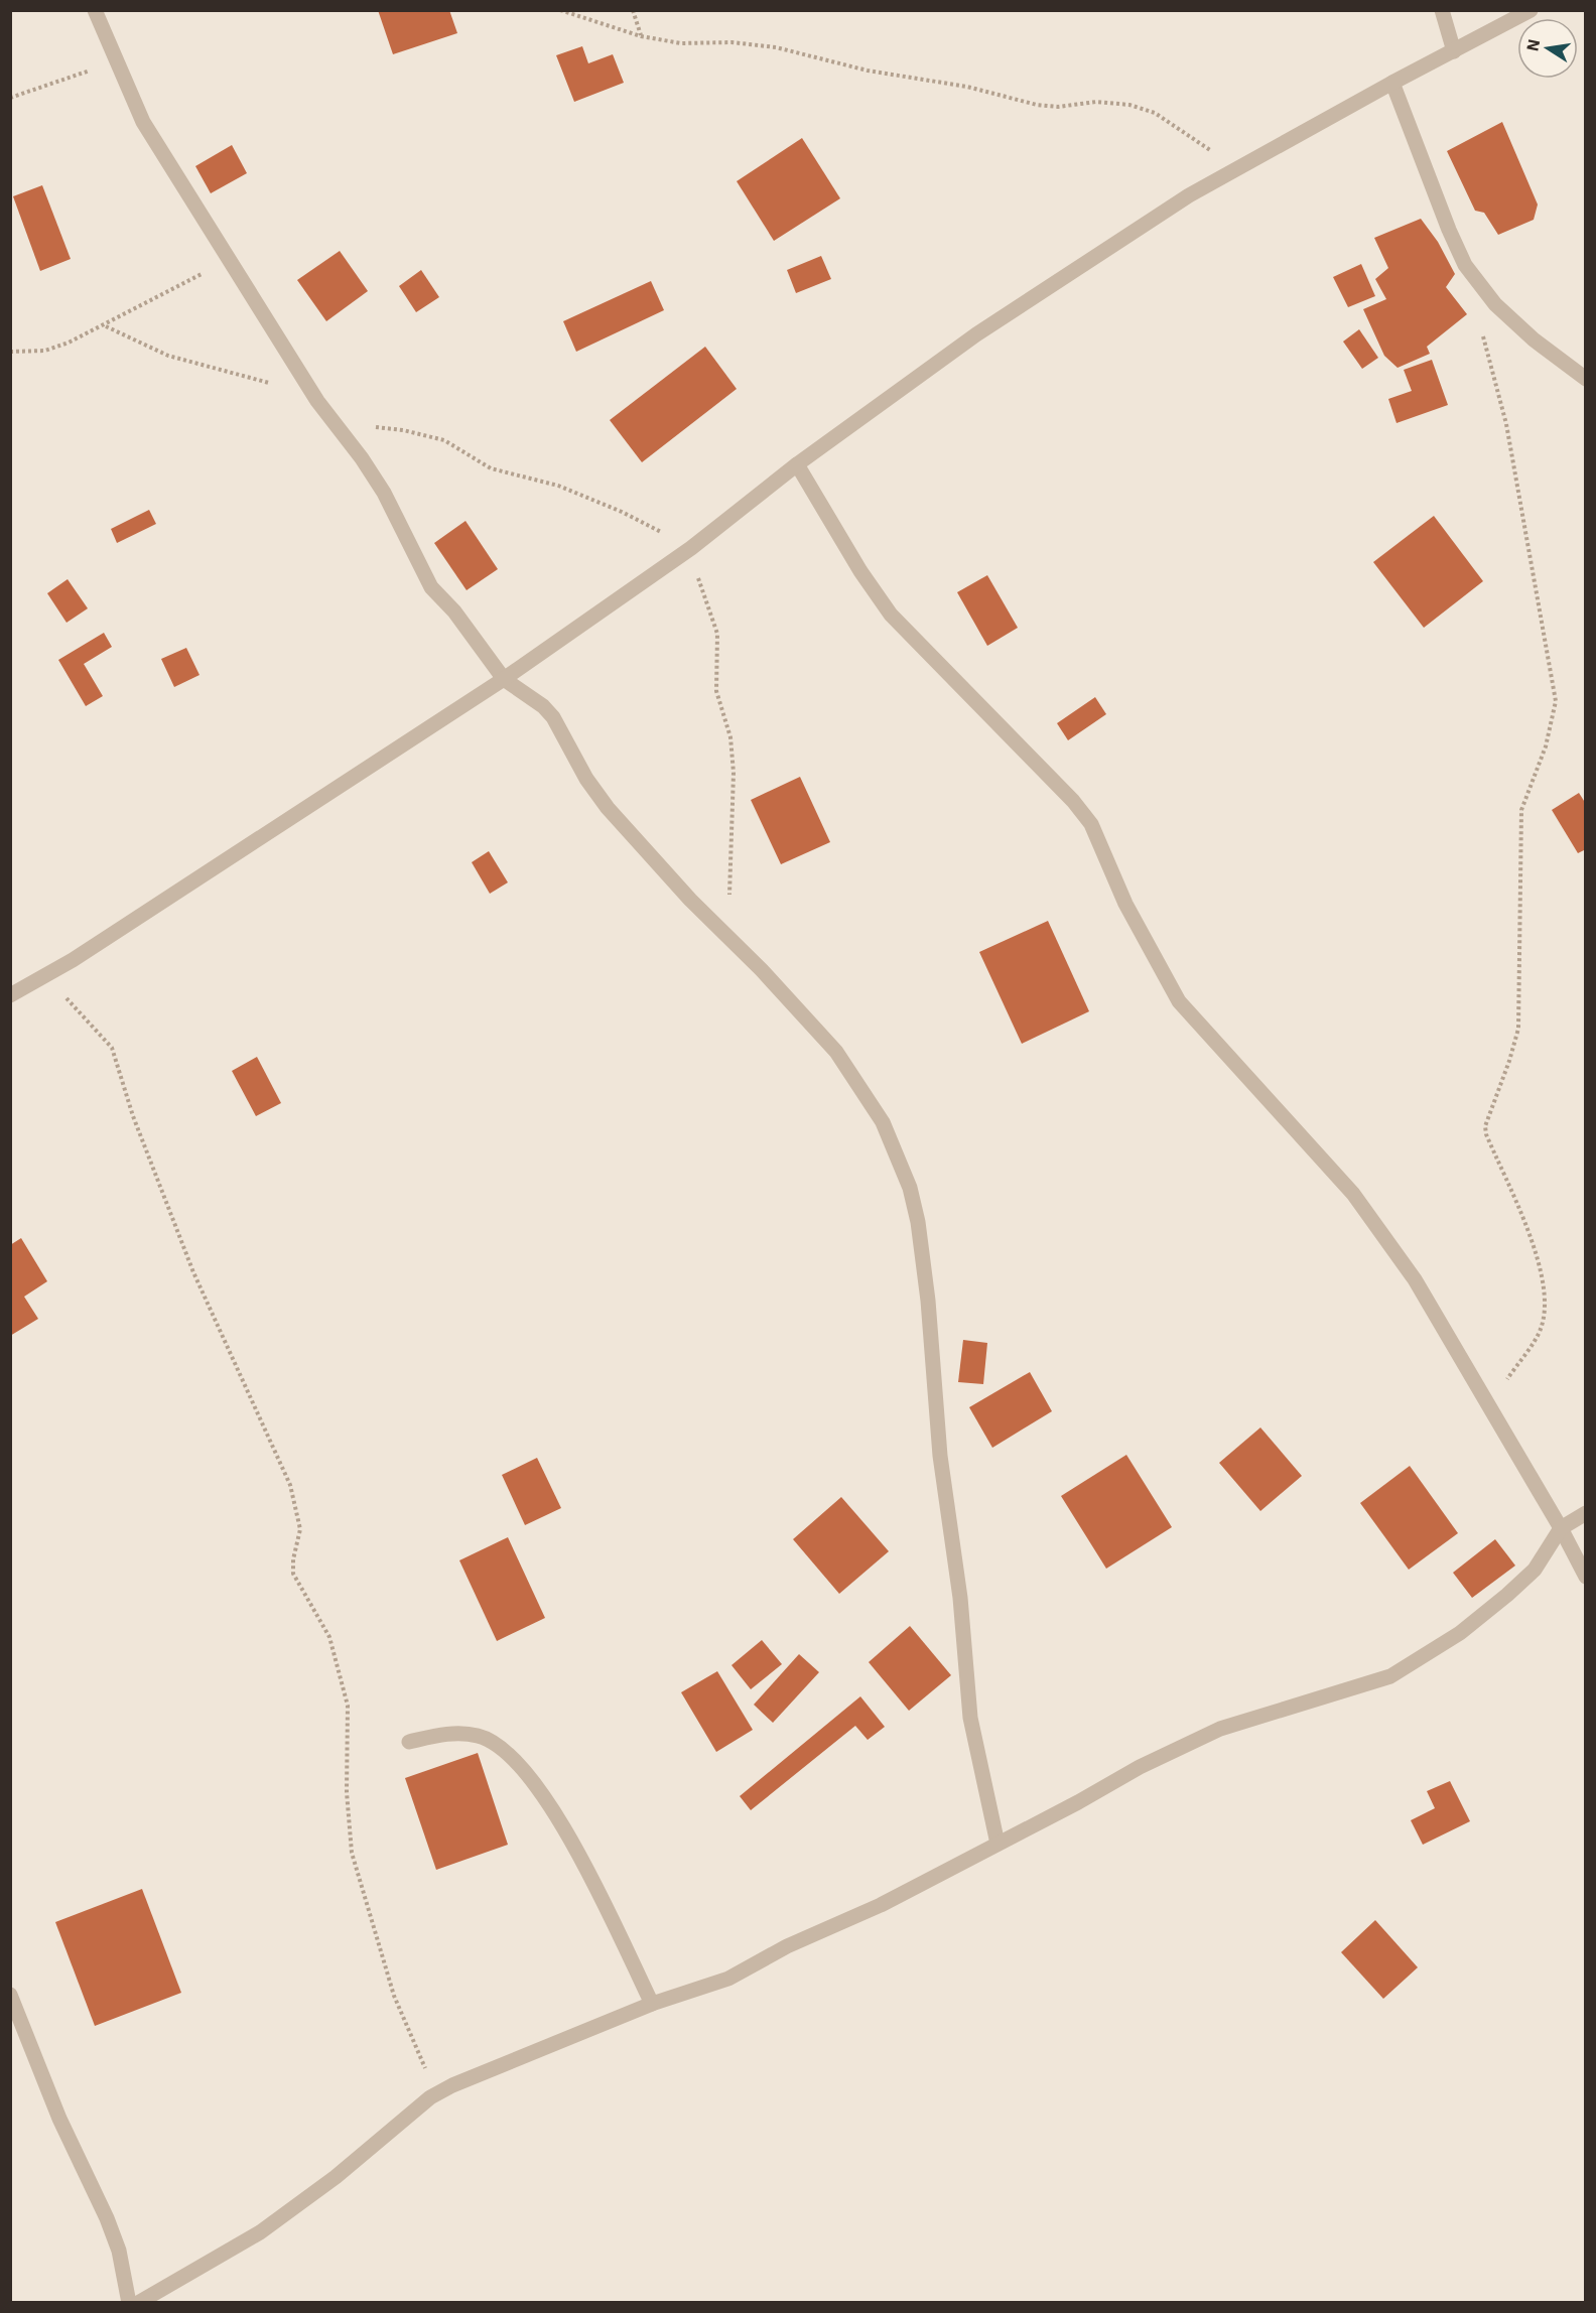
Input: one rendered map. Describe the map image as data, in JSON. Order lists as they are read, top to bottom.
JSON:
{
  "north": "left"
}
